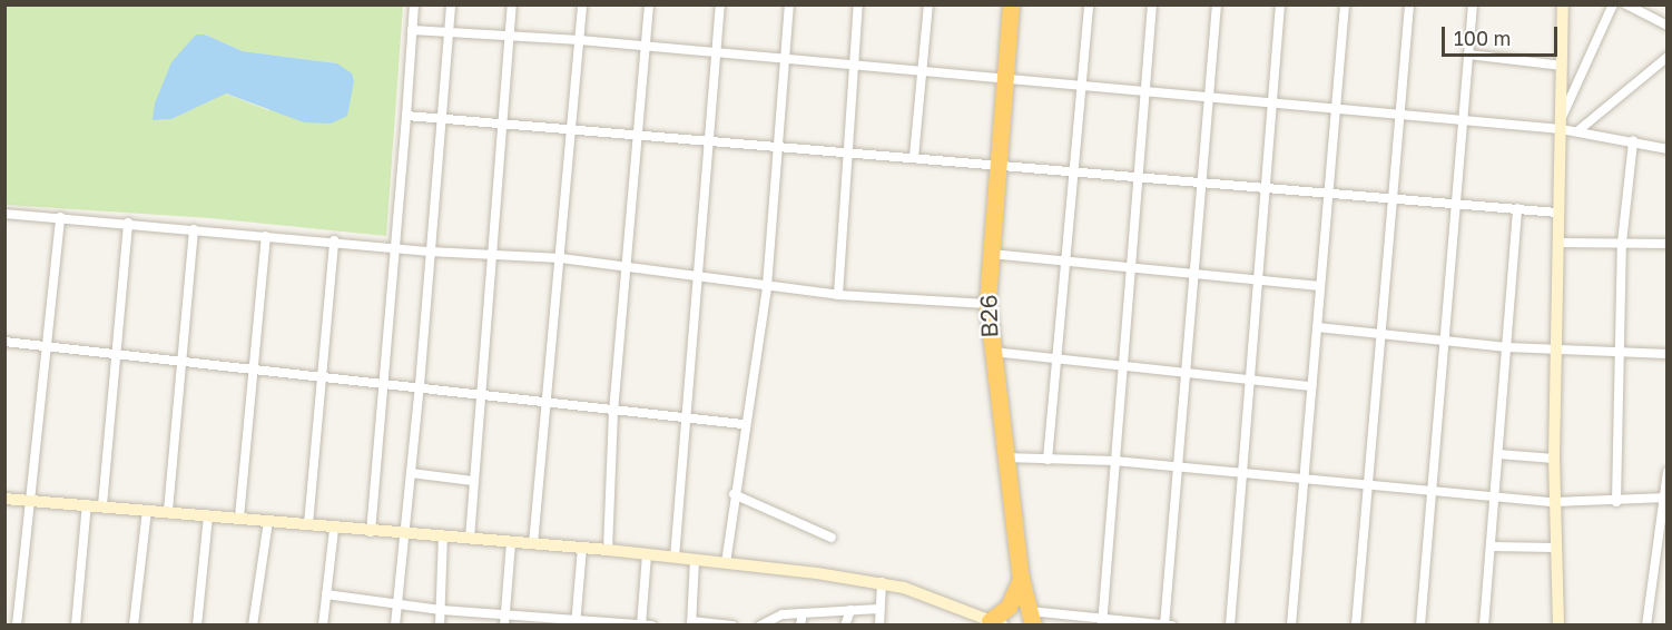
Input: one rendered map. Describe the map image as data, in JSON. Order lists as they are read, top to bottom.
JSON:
{
  "streets": {
    "highway": ["B26"]
  },
  "scale_bar": "100 m"
}
